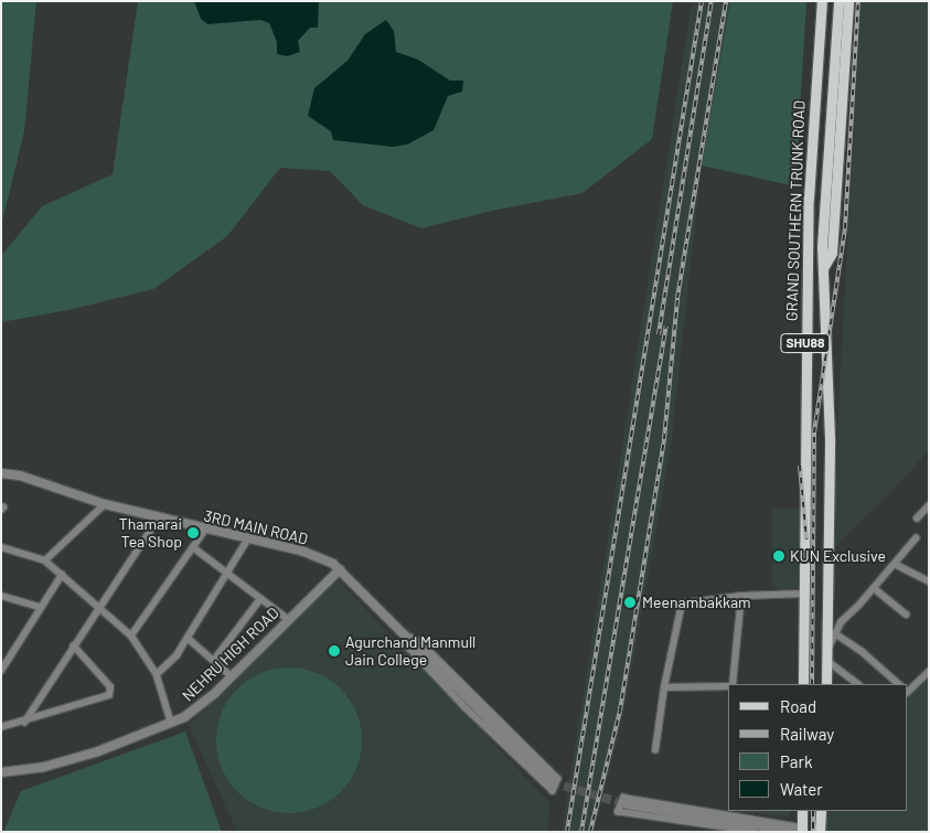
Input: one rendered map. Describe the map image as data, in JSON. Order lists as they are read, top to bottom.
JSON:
{
  "streets": {
    "main road": ["GRAND SOUTHERN TRUNK ROAD", "SHU88"],
    "street": ["3RD MAIN ROAD", "NEHRU HIGH ROAD"]
  },
  "crossings": [
    ["GRAND SOUTHERN TRUNK ROAD", "SHU88"],
    ["3RD MAIN ROAD", "NEHRU HIGH ROAD"]
  ],
  "places": [
    "Thamarai Tea Shop",
    "KUN Exclusive",
    "Meenambakkam",
    "Agurchand Manmull Jain College"
  ],
  "legend": [
    "Road",
    "Railway",
    "Park",
    "Water"
  ]
}
